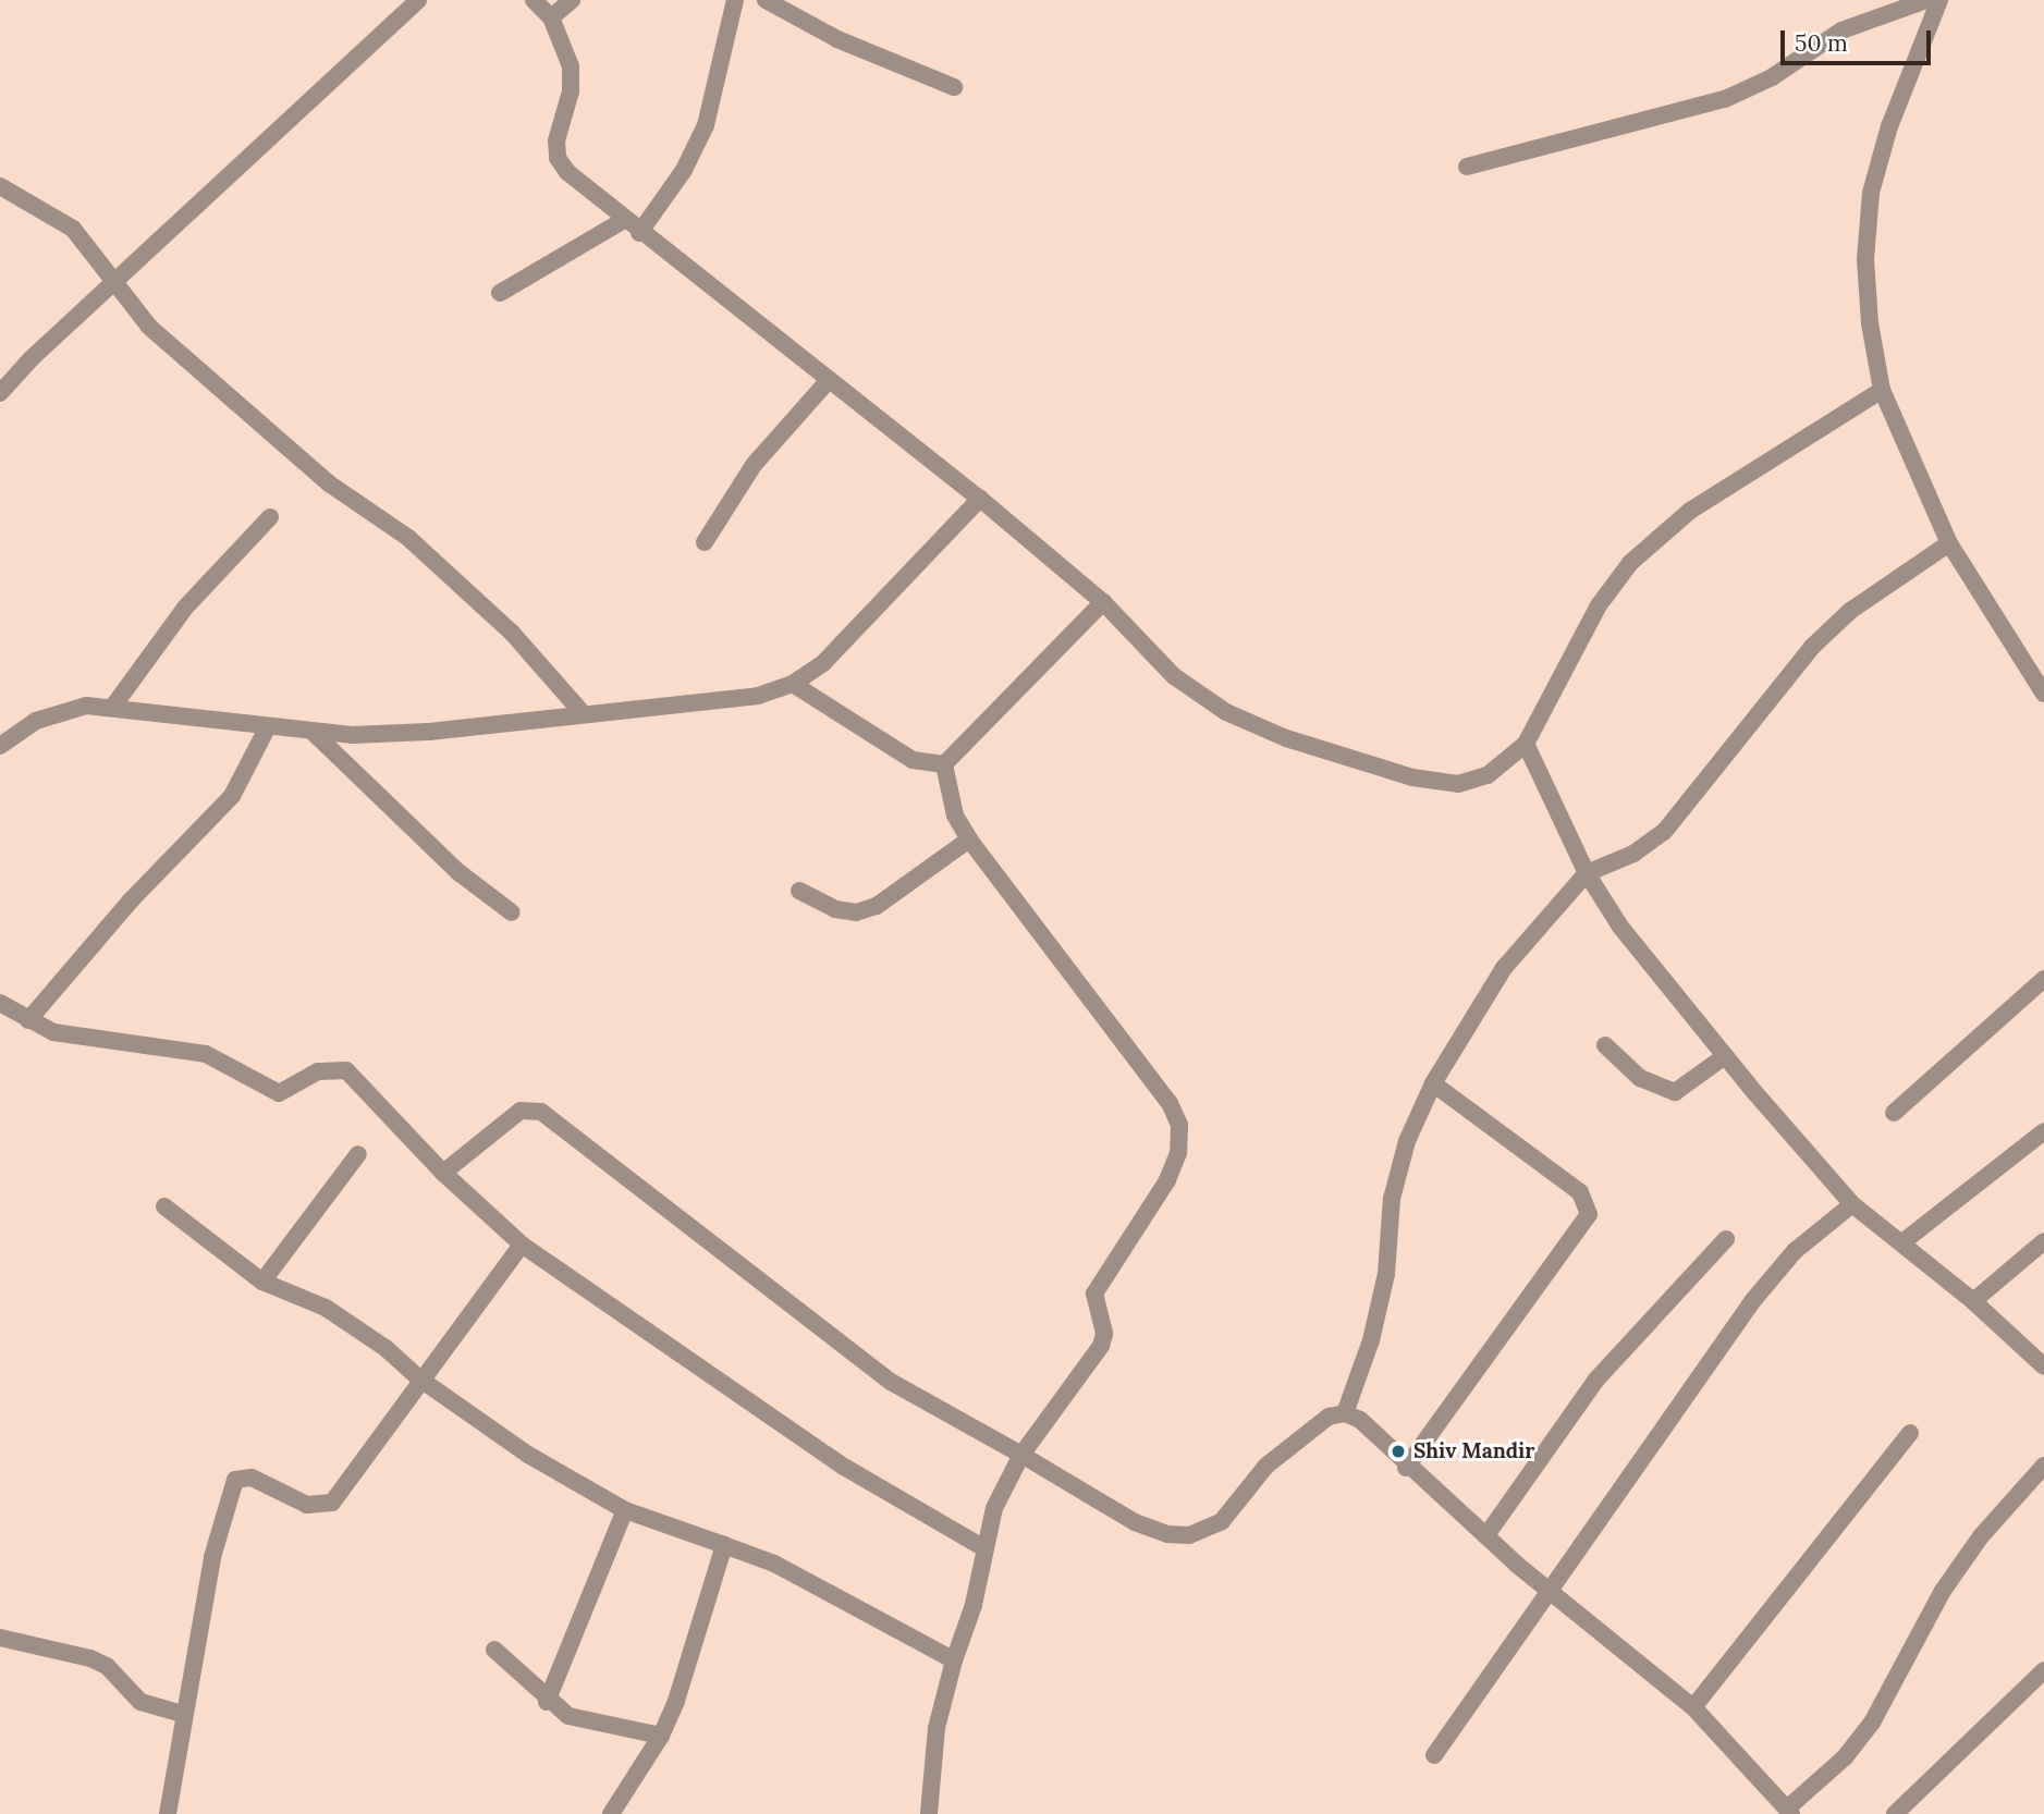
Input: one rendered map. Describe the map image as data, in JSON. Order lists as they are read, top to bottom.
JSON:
{
  "places": ["Shiv Mandir"],
  "scale_bar": "50 m"
}
